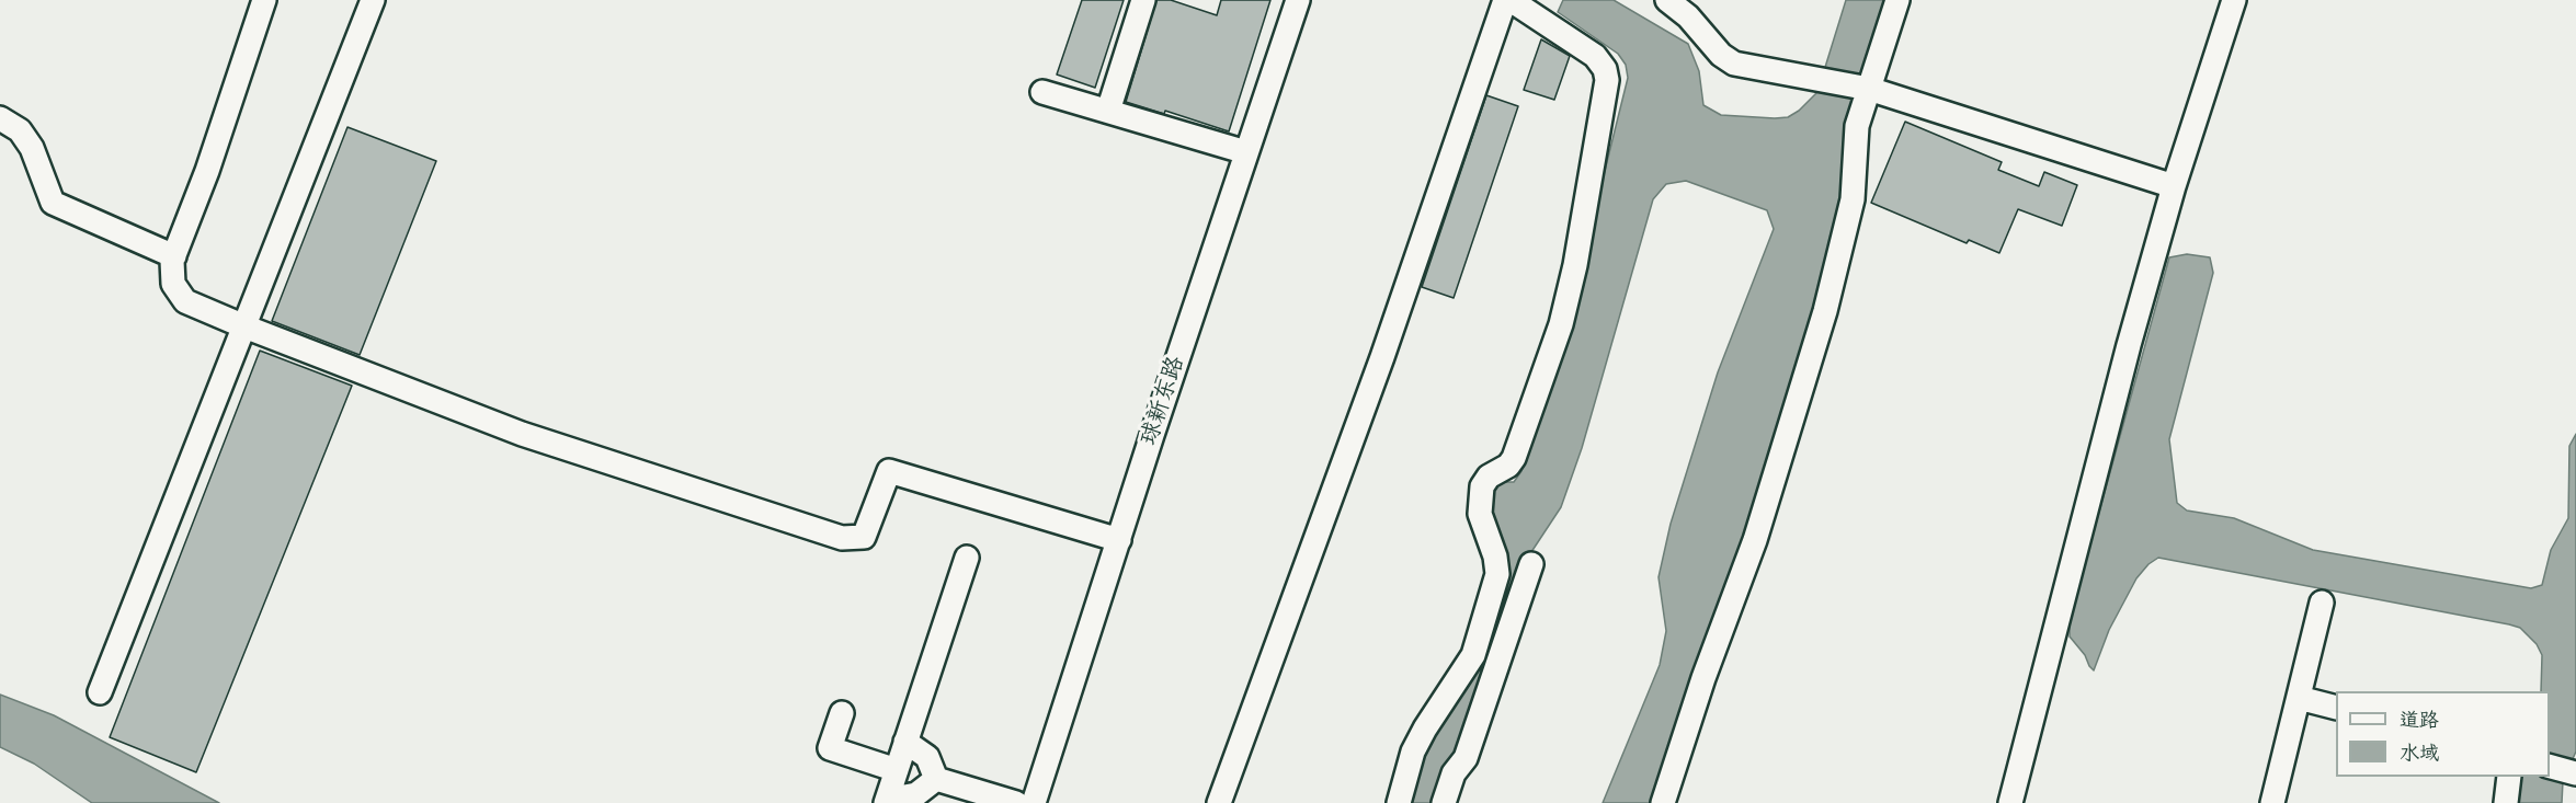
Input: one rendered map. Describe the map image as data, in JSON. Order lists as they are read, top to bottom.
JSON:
{
  "streets": {
    "street": ["球新东路"]
  },
  "legend": ["道路", "水域"]
}
